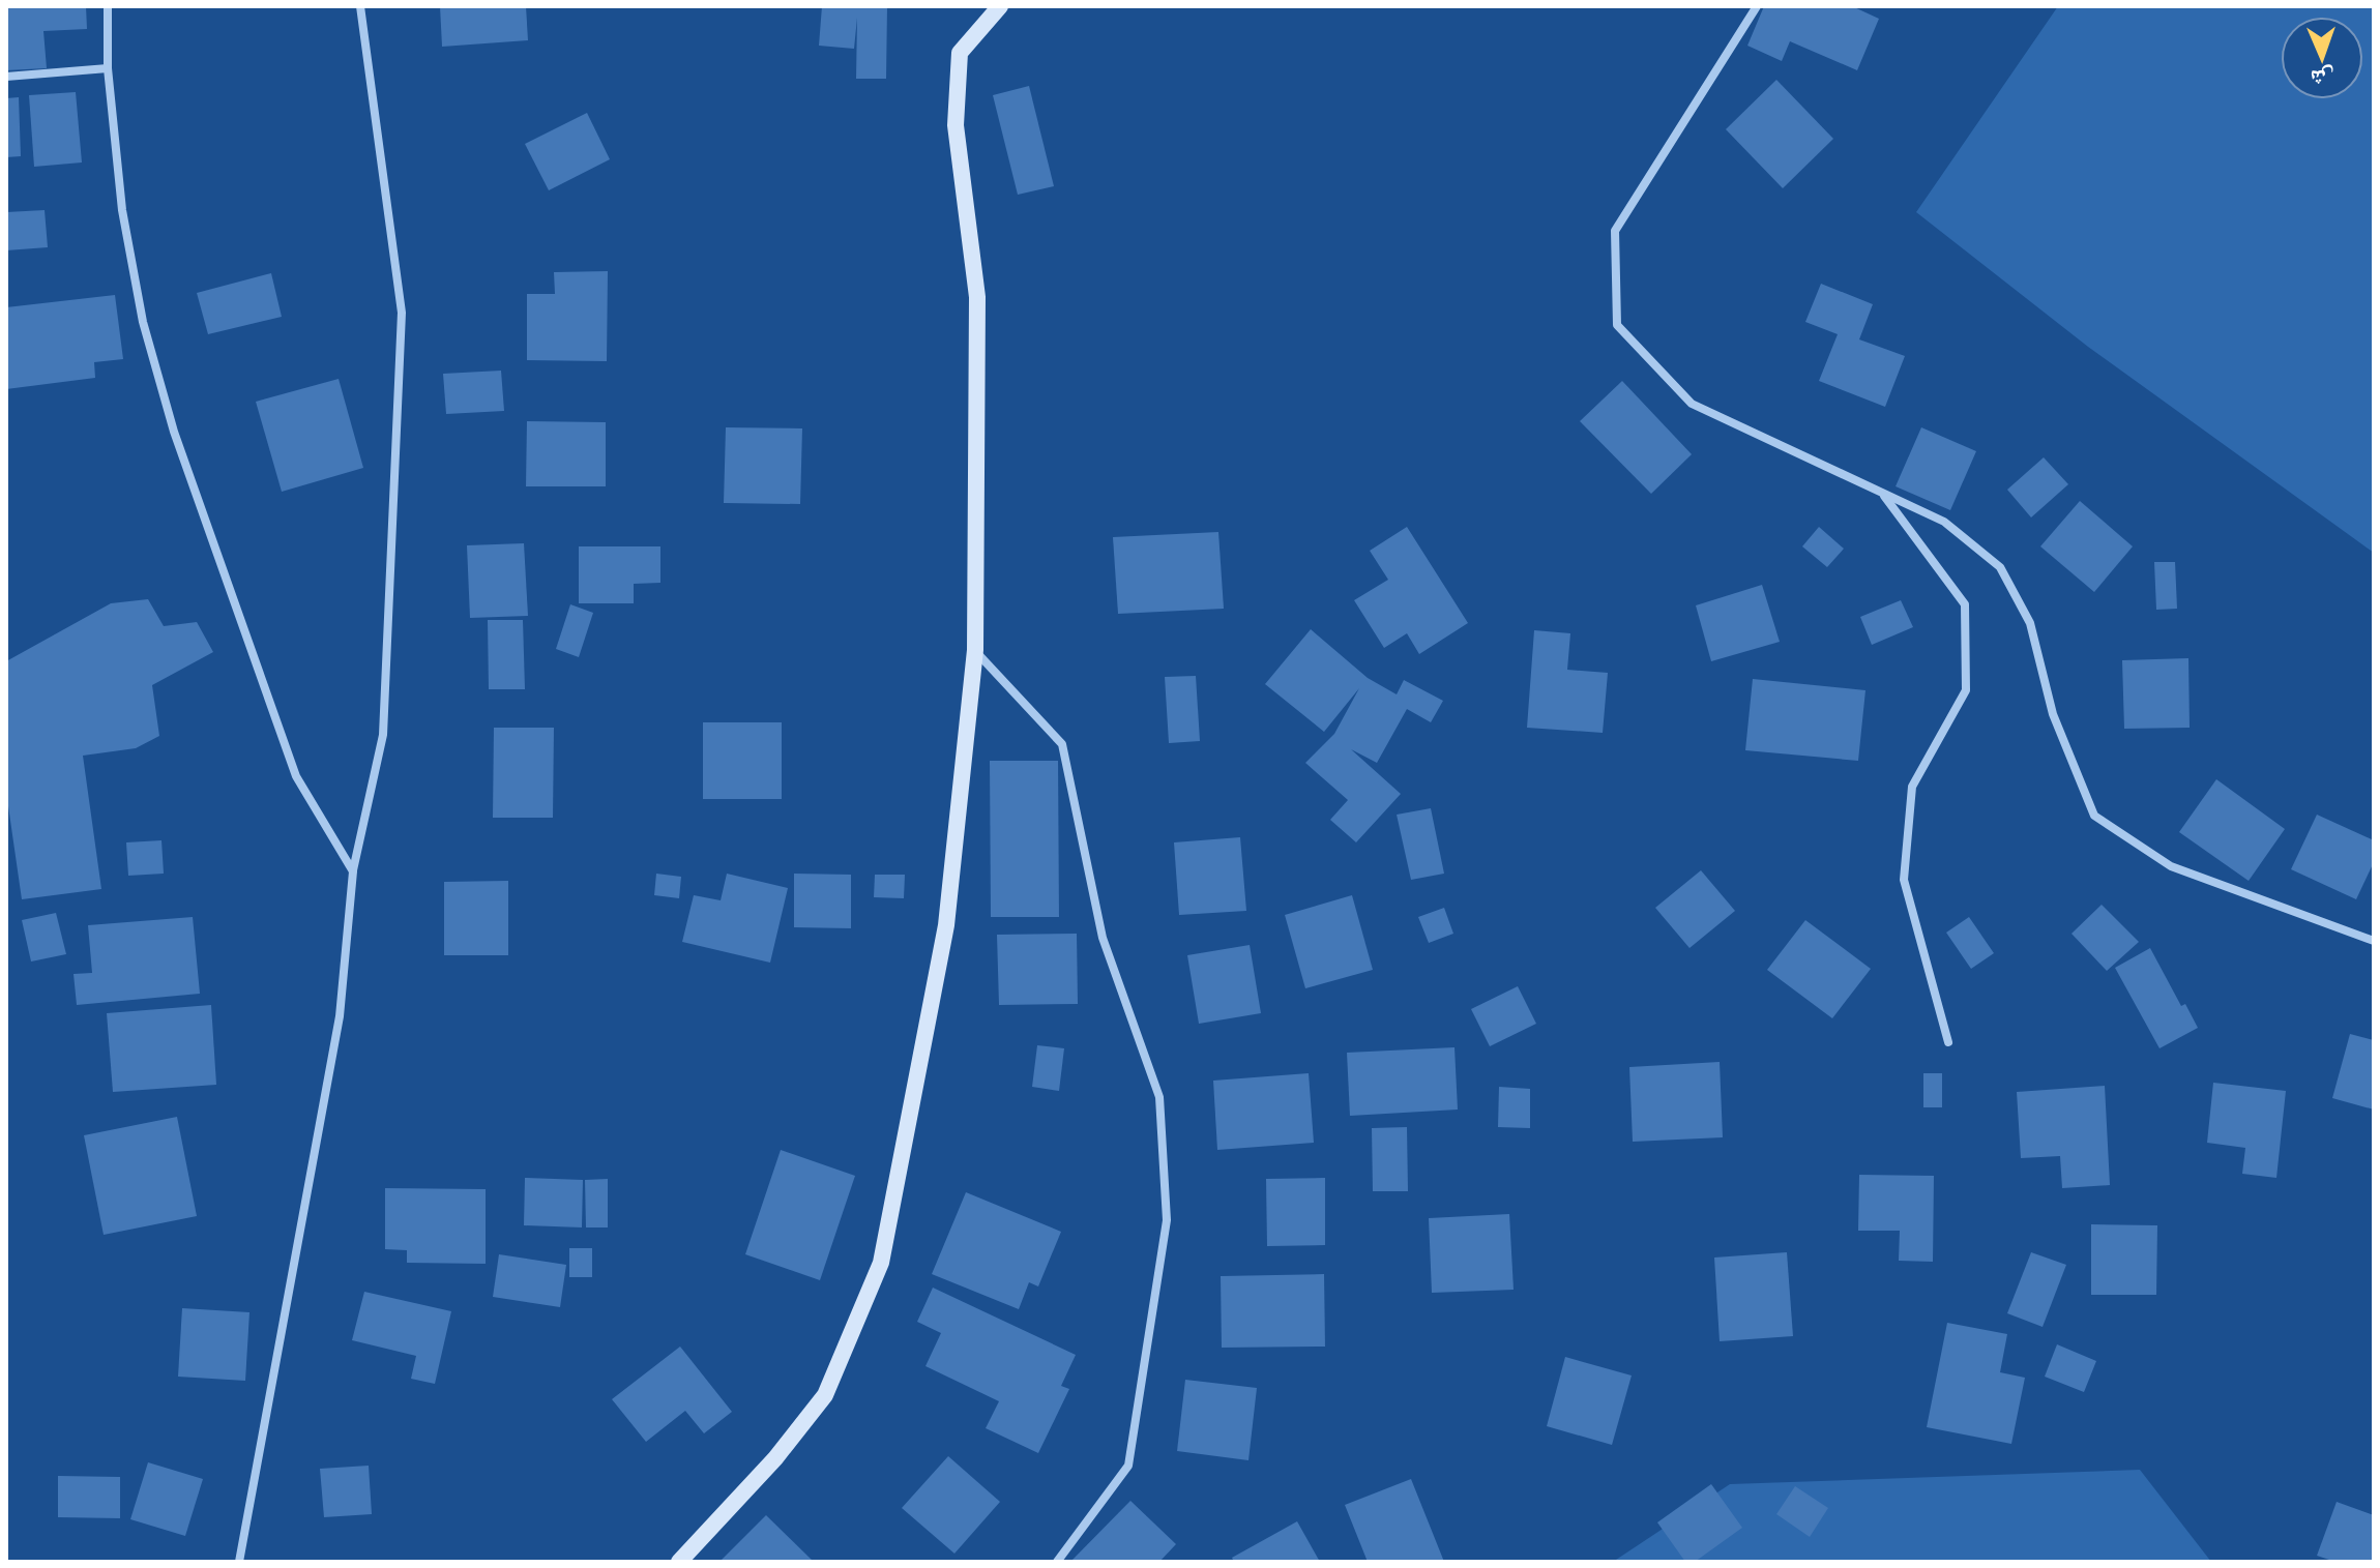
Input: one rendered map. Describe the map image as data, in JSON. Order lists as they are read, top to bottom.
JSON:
{
  "north": "bottom"
}
